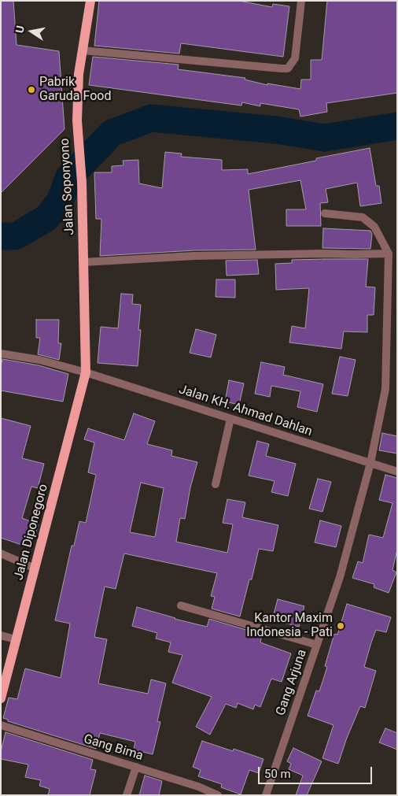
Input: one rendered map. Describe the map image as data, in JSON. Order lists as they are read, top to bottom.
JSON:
{
  "streets": {
    "main road": ["Jalan Soponyono", "Jalan Diponegoro"],
    "street": ["Jalan KH. Ahmad Dahlan", "Gang Arjuna", "Gang Bima"]
  },
  "crossings": [
    ["Jalan Soponyono", "Jalan KH. Ahmad Dahlan"],
    ["Jalan Soponyono", "Jalan Diponegoro"],
    ["Jalan KH. Ahmad Dahlan", "Jalan Diponegoro"],
    ["Jalan KH. Ahmad Dahlan", "Gang Arjuna"]
  ],
  "places": ["Pabrik Garuda Food", "Kantor Maxim Indonesia - Pati"],
  "scale_bar": "50 m",
  "north": "left"
}
